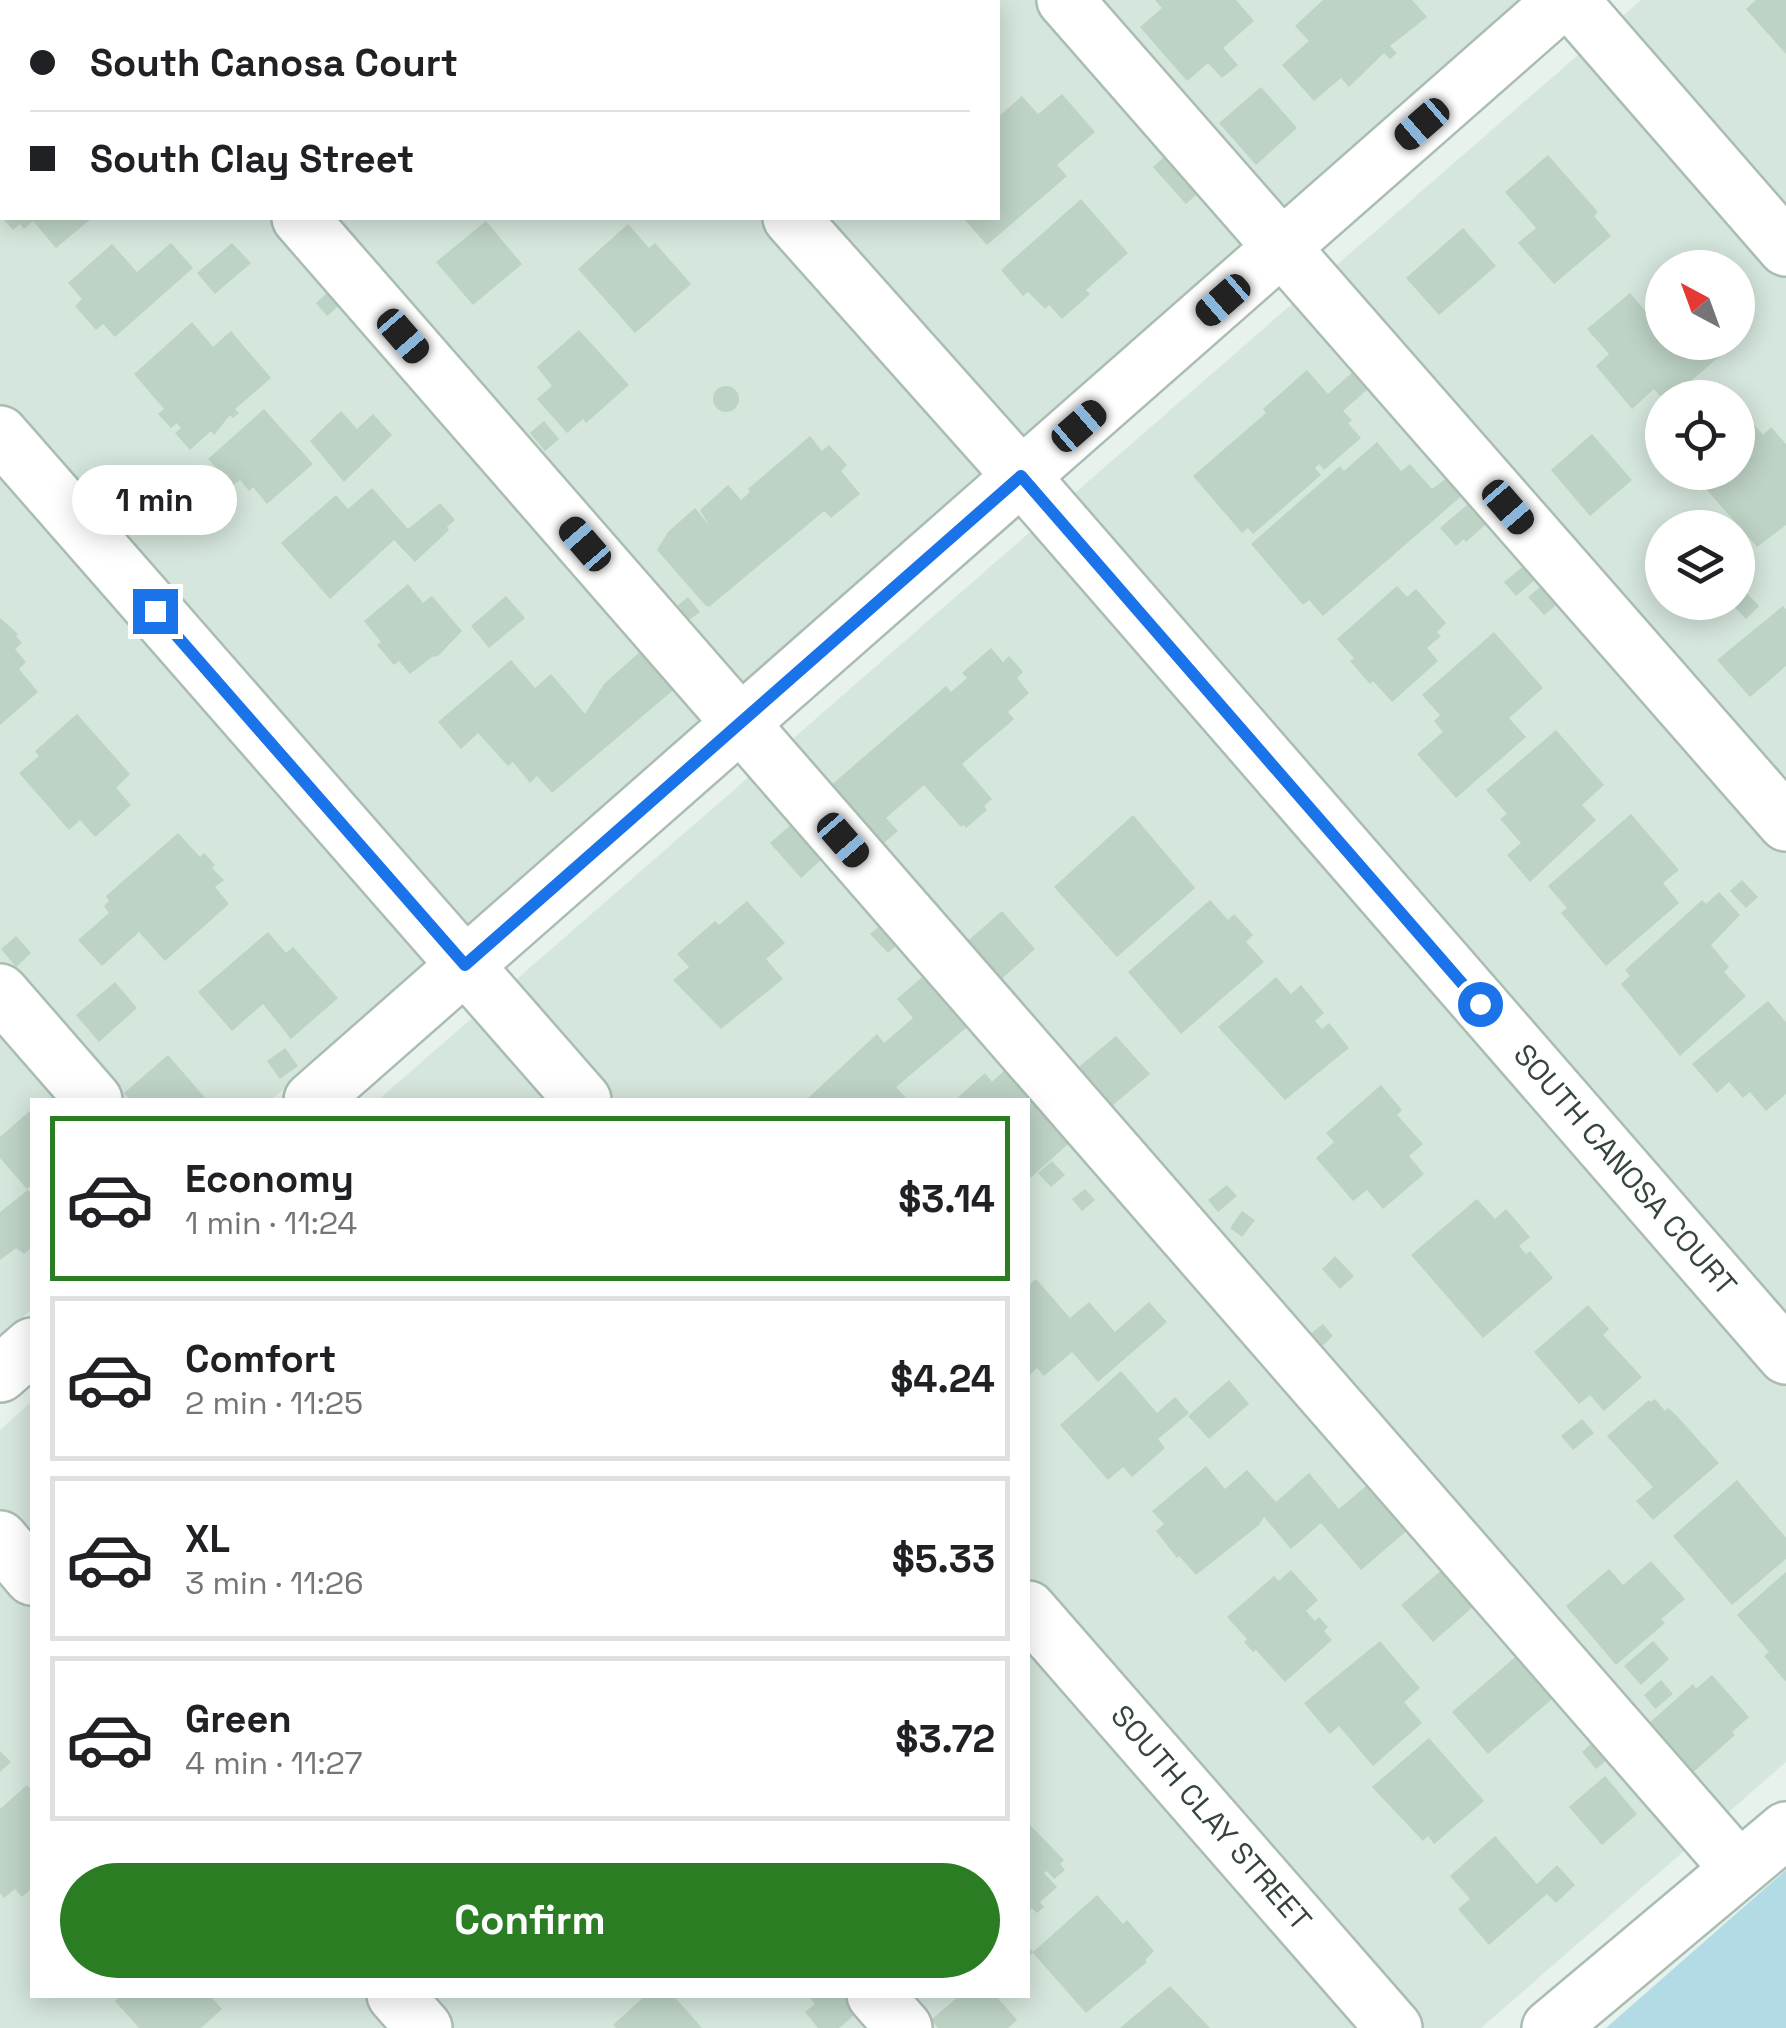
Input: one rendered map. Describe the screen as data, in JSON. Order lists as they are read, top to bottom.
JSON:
{
  "streets": {
    "street": ["SOUTH CANOSA COURT", "SOUTH CLAY STREET"]
  },
  "north": "top left",
  "page": {
    "banner": ["South Canosa Court", "South Clay Street"],
    "bubble": "1 min",
    "list": [
      {
        "name": "Economy",
        "note": "1 min · 11:24",
        "value": "$3.14"
      },
      {
        "name": "Comfort",
        "note": "2 min · 11:25",
        "value": "$4.24"
      },
      {
        "name": "XL",
        "note": "3 min · 11:26",
        "value": "$5.33"
      },
      {
        "name": "Green",
        "note": "4 min · 11:27",
        "value": "$3.72"
      }
    ],
    "buttons": "Confirm"
  }
}
